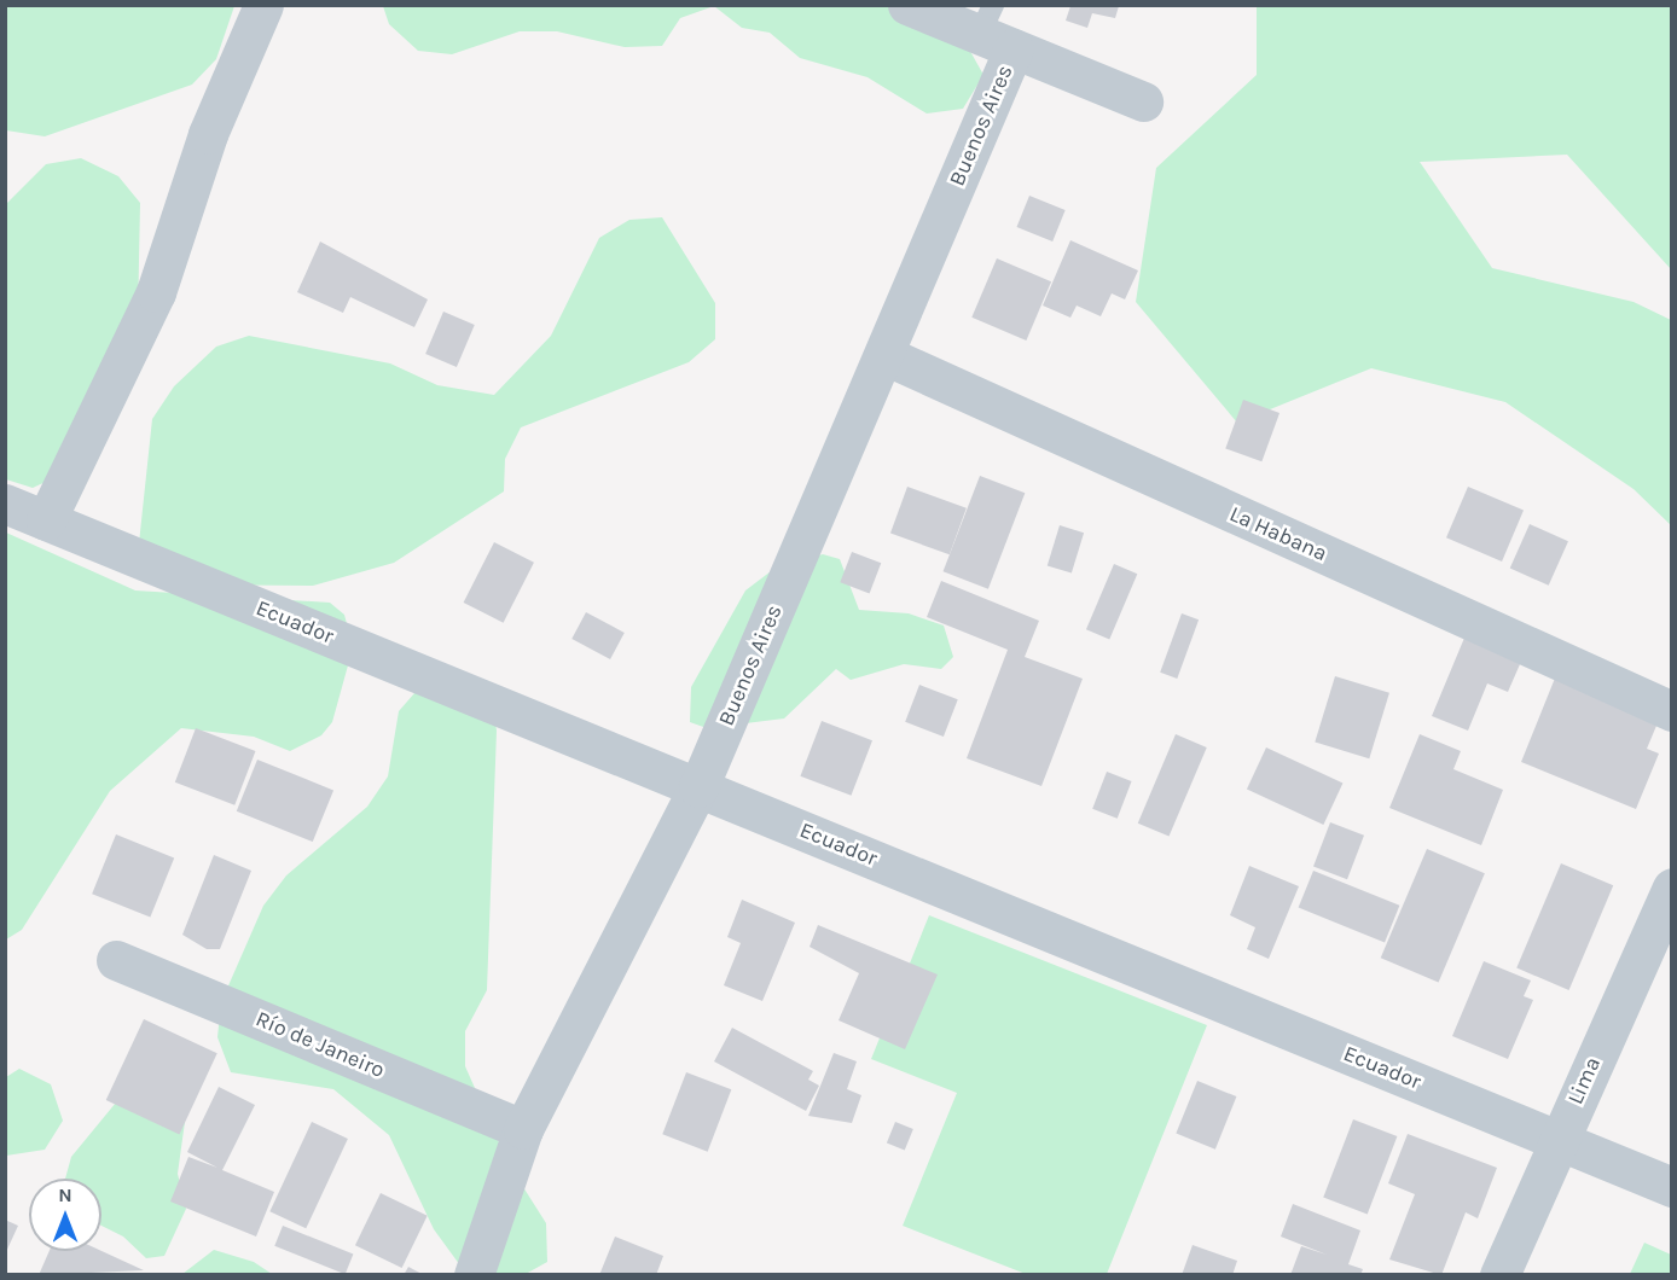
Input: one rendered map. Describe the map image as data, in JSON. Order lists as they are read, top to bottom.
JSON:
{
  "streets": {
    "street": [
      "Buenos Aires",
      "La Habana",
      "Ecuador",
      "Río de Janeiro",
      "Lima"
    ]
  },
  "crossings": [
    ["Buenos Aires", "La Habana"],
    ["Buenos Aires", "Ecuador"],
    ["Buenos Aires", "Río de Janeiro"],
    ["Ecuador", "Lima"]
  ],
  "north": "top"
}
